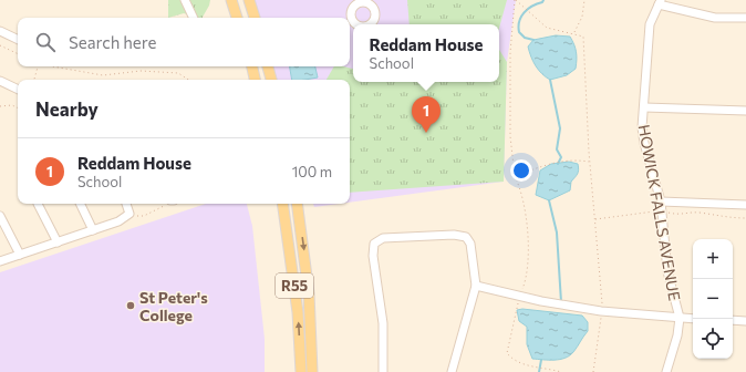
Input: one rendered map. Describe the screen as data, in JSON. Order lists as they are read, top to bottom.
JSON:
{
  "streets": {
    "main road": ["R55"],
    "street": ["HOWICK FALLS AVENUE"]
  },
  "places": ["St Peter's College"],
  "page": {
    "search": "Search here",
    "popup": ["Reddam House", "School"],
    "heading": "Nearby",
    "pins": "1",
    "list": [
      {
        "mark": "1",
        "name": "Reddam House",
        "note": "School",
        "value": "100 m"
      }
    ],
    "map_buttons": ["+", "−"]
  }
}
